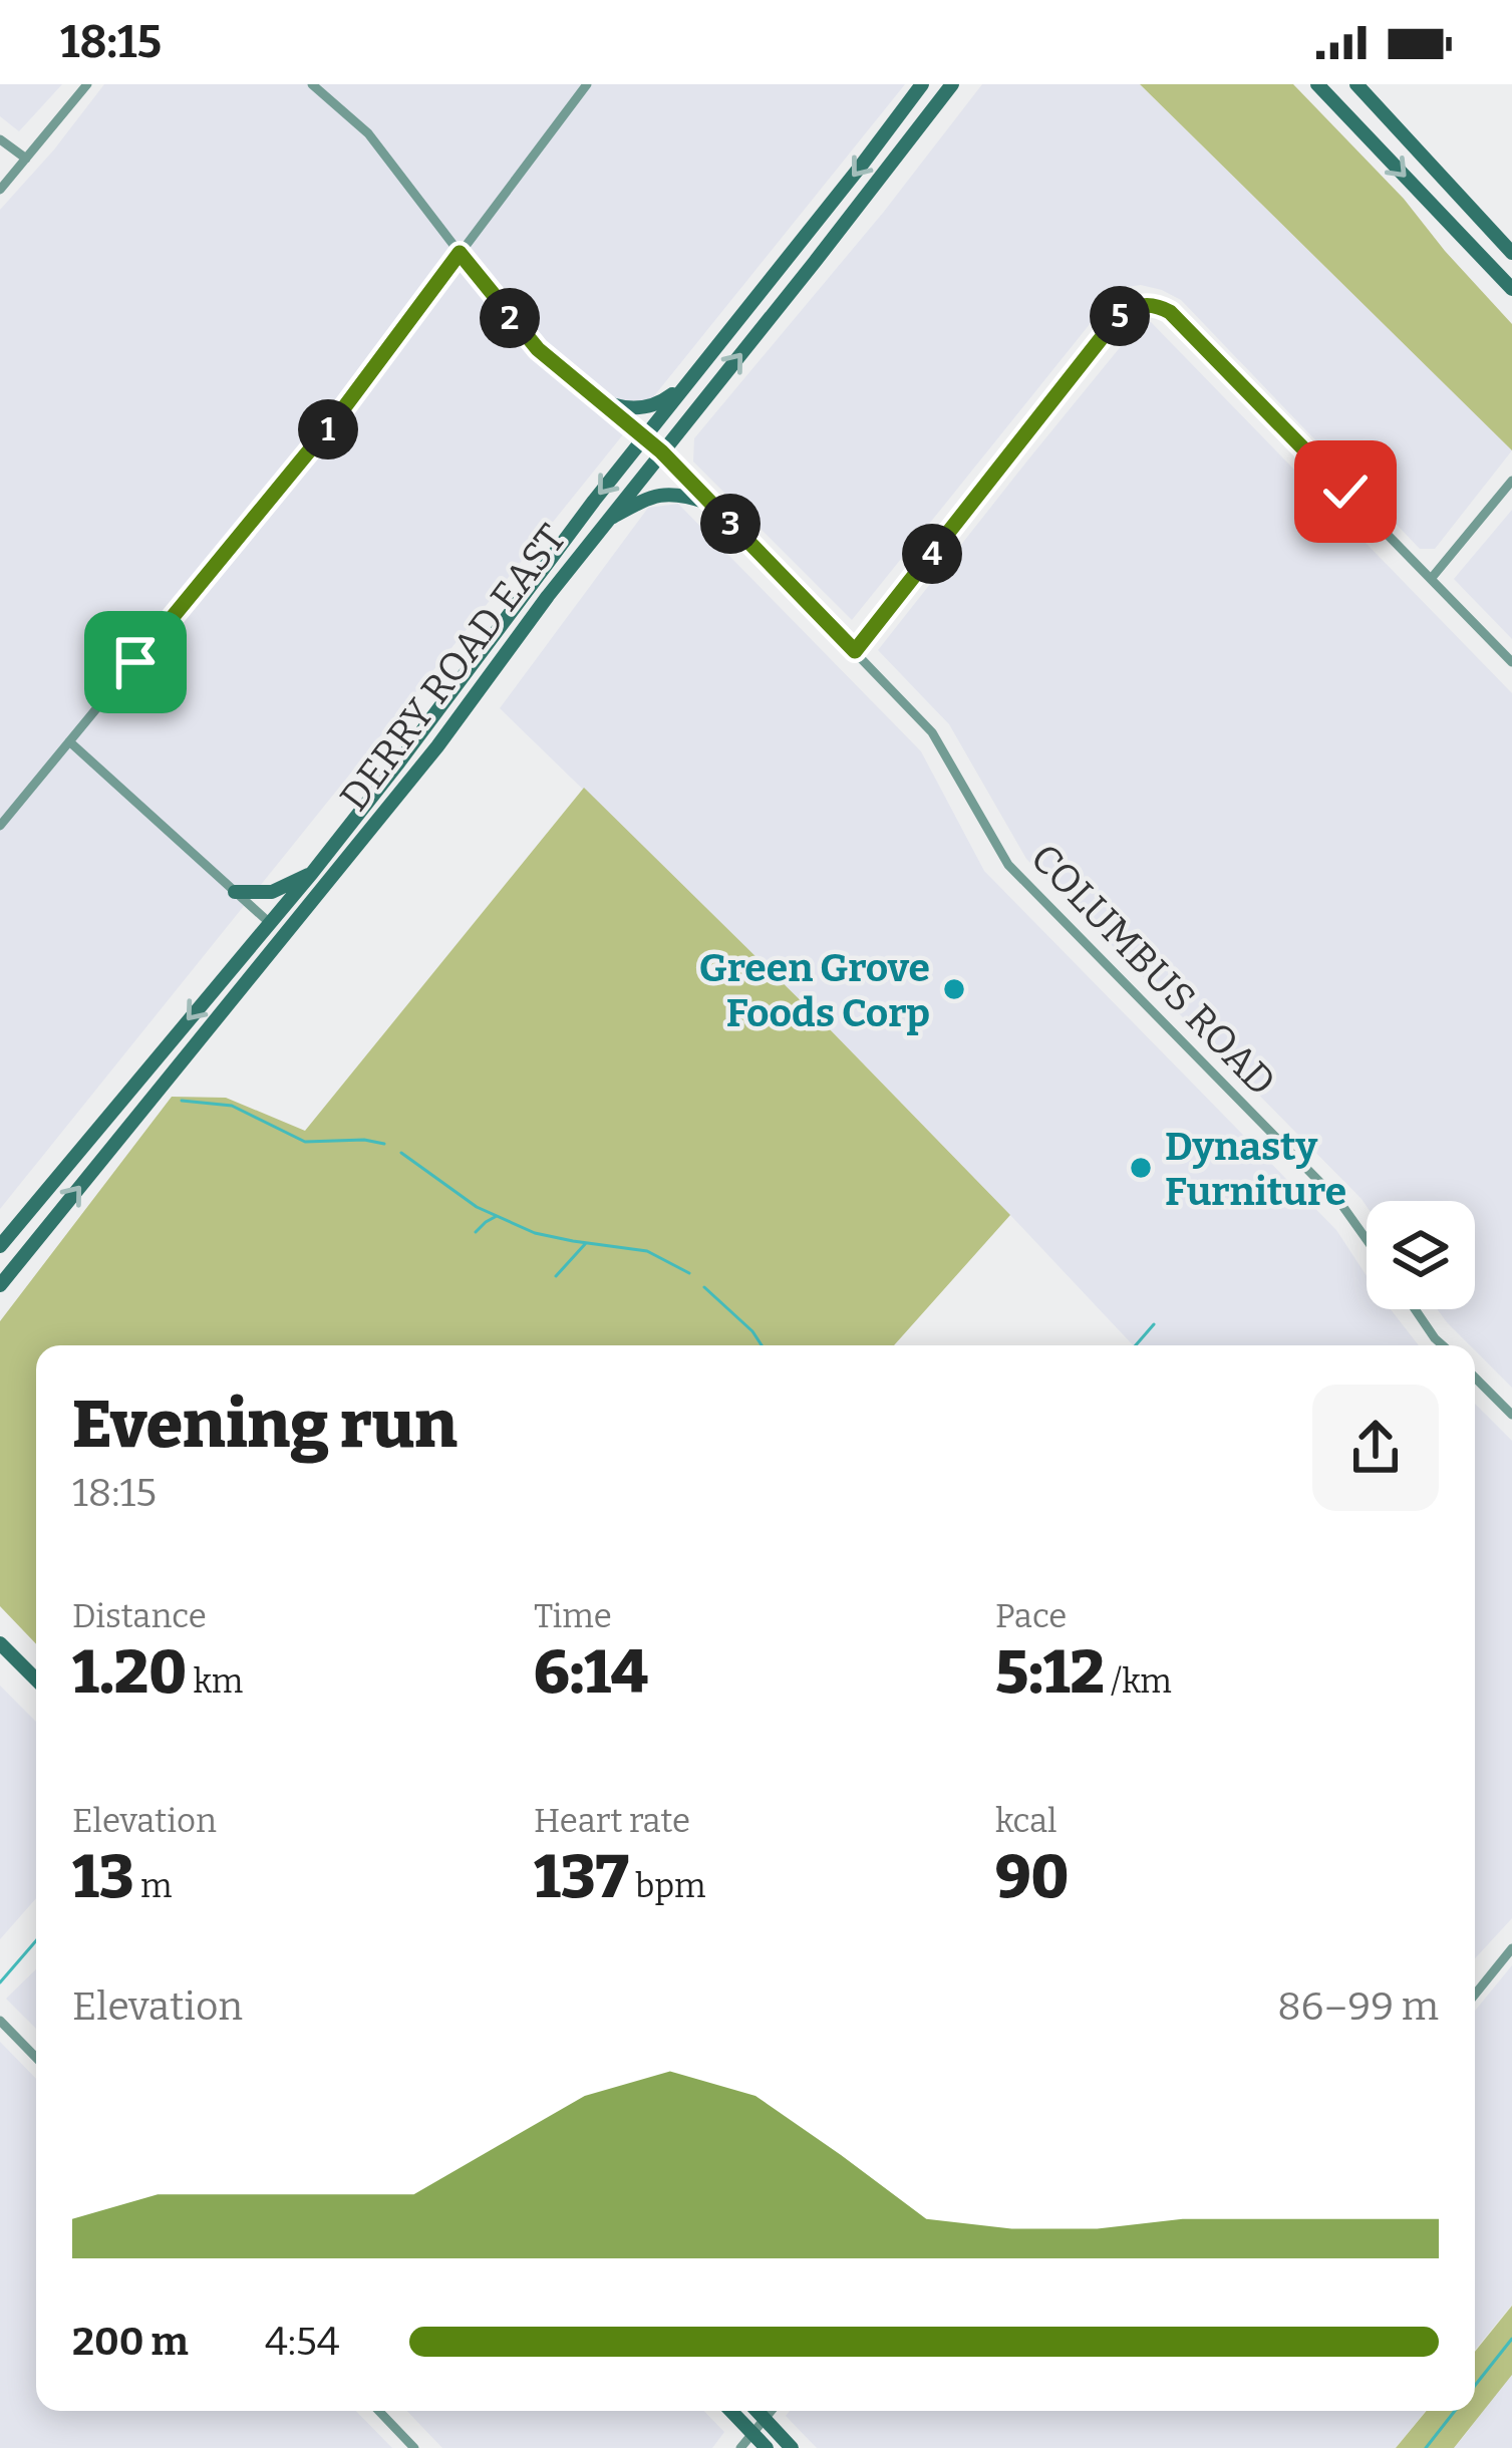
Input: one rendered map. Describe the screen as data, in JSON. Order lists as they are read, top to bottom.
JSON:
{
  "streets": {
    "main road": ["DERRY ROAD EAST"],
    "street": ["COLUMBUS ROAD"]
  },
  "crossings": [
    ["DERRY ROAD EAST", "COLUMBUS ROAD"]
  ],
  "places": ["Green Grove Foods Corp", "Dynasty Furniture"],
  "page": {
    "status": "18:15",
    "pins": [
      "5",
      "2",
      "1",
      "3",
      "4"
    ],
    "heading": ["Evening run", "18:15"],
    "stats": [
      ["Distance", "1.20 km"],
      ["Time", "6:14"],
      ["Pace", "5:12 /km"],
      ["Elevation", "13 m"],
      ["Heart rate", "137 bpm"],
      ["kcal", "90"]
    ],
    "chart": ["Elevation", "86–99 m"],
    "list": [
      {
        "name": "200 m",
        "note": "4:54"
      }
    ]
  }
}
